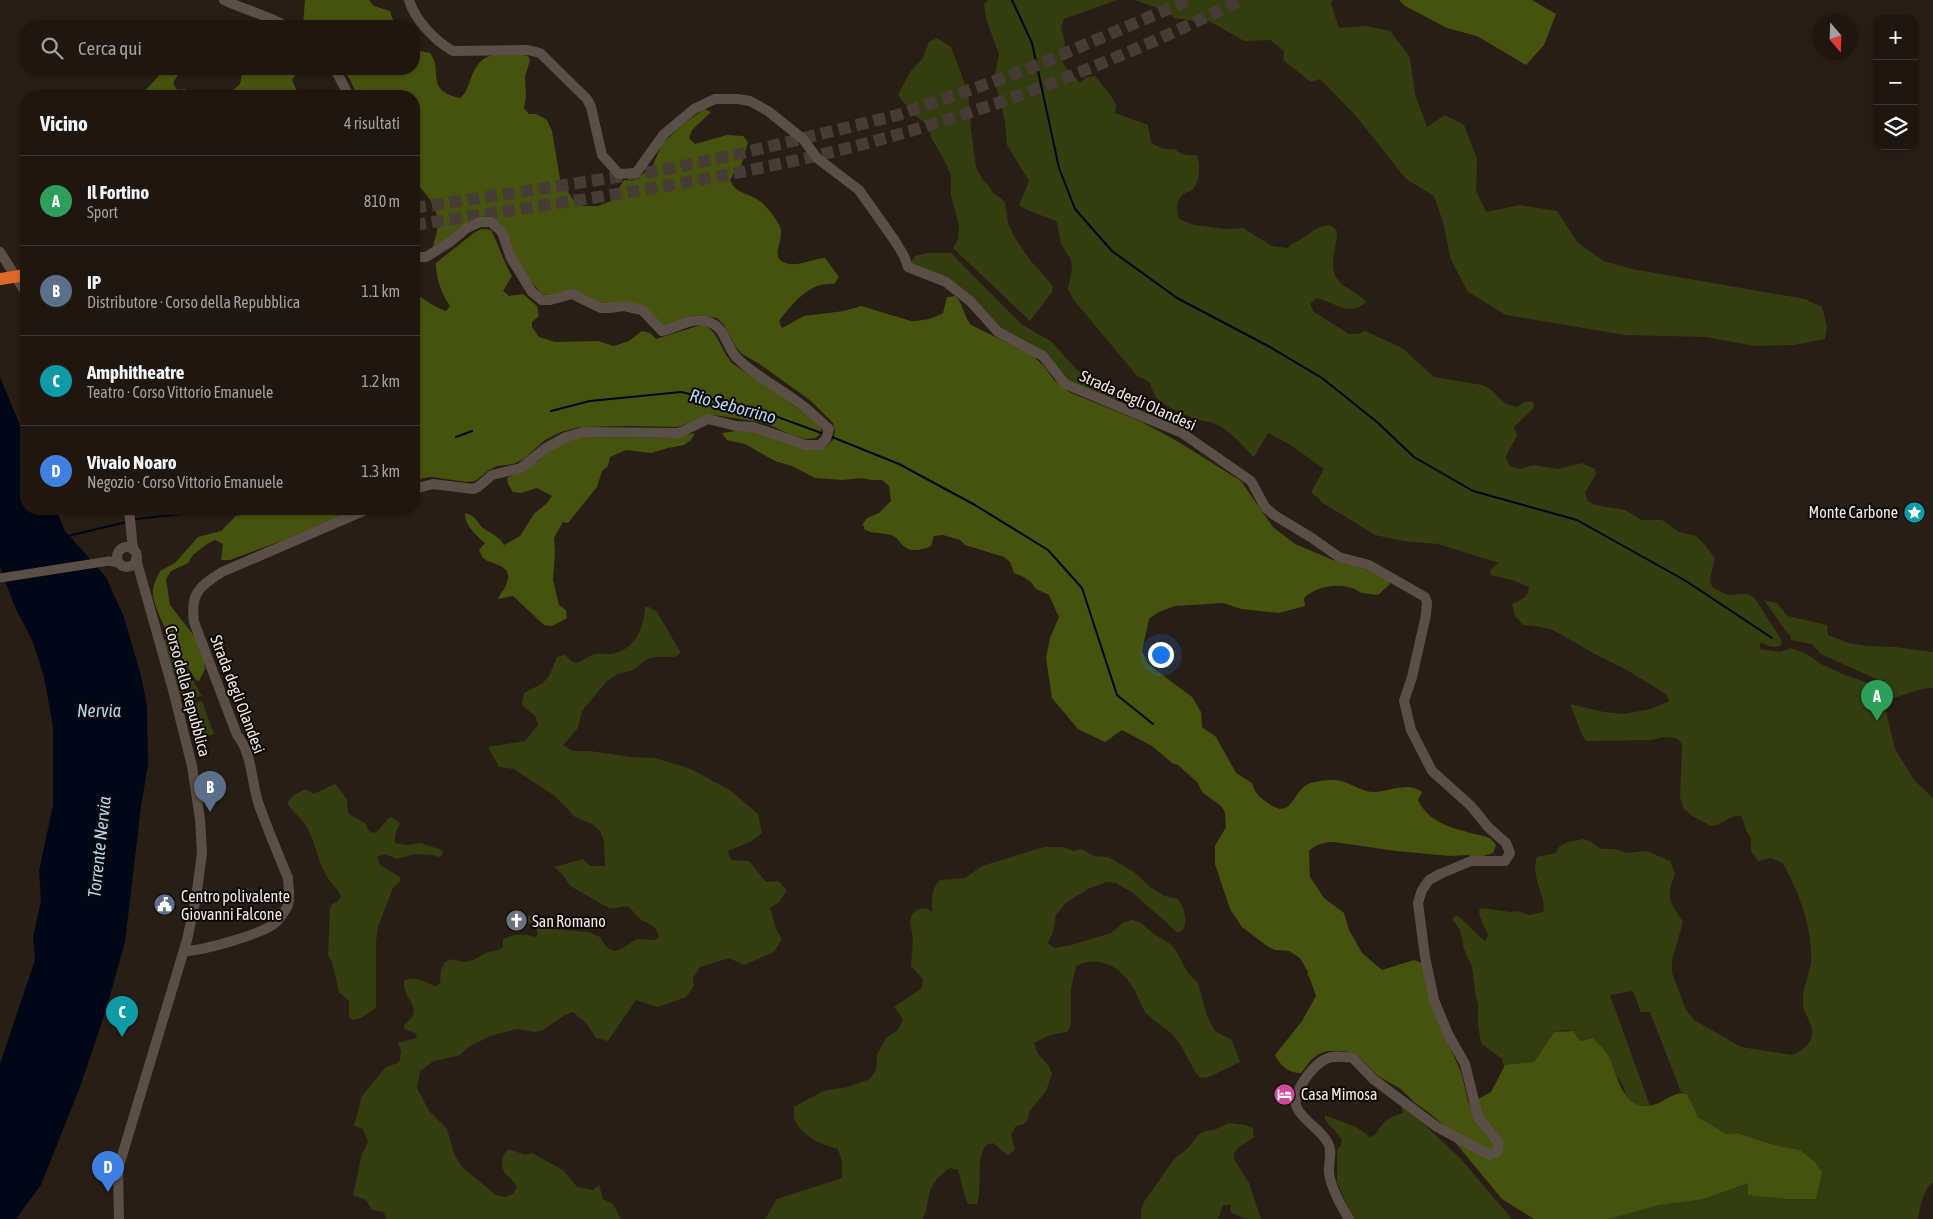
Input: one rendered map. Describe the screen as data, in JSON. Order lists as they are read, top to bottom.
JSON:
{
  "streets": {
    "main road": ["Strada degli Olandesi", "Corso della Repubblica"]
  },
  "crossings": [
    ["Strada degli Olandesi", "Corso della Repubblica"]
  ],
  "water": ["Rio Seborrino", "Nervia", "Torrente Nervia"],
  "places": {
    "place": ["Monte Carbone"],
    "public building": ["Centro polivalente Giovanni Falcone"],
    "church": ["San Romano"],
    "hotel": ["Casa Mimosa"]
  },
  "north": "bottom",
  "page": {
    "map_buttons": ["+", "−"],
    "search": "Cerca qui",
    "heading": ["Vicino", "4 risultati"],
    "list": [
      {
        "mark": "A",
        "name": "Il Fortino",
        "note": "Sport",
        "value": "810 m"
      },
      {
        "mark": "B",
        "name": "IP",
        "note": "Distributore · Corso della Repubblica",
        "value": "1.1 km"
      },
      {
        "mark": "C",
        "name": "Amphitheatre",
        "note": "Teatro · Corso Vittorio Emanuele",
        "value": "1.2 km"
      },
      {
        "mark": "D",
        "name": "Vivaio Noaro",
        "note": "Negozio · Corso Vittorio Emanuele",
        "value": "1.3 km"
      }
    ],
    "pins": [
      "A",
      "B",
      "C",
      "D"
    ]
  }
}
